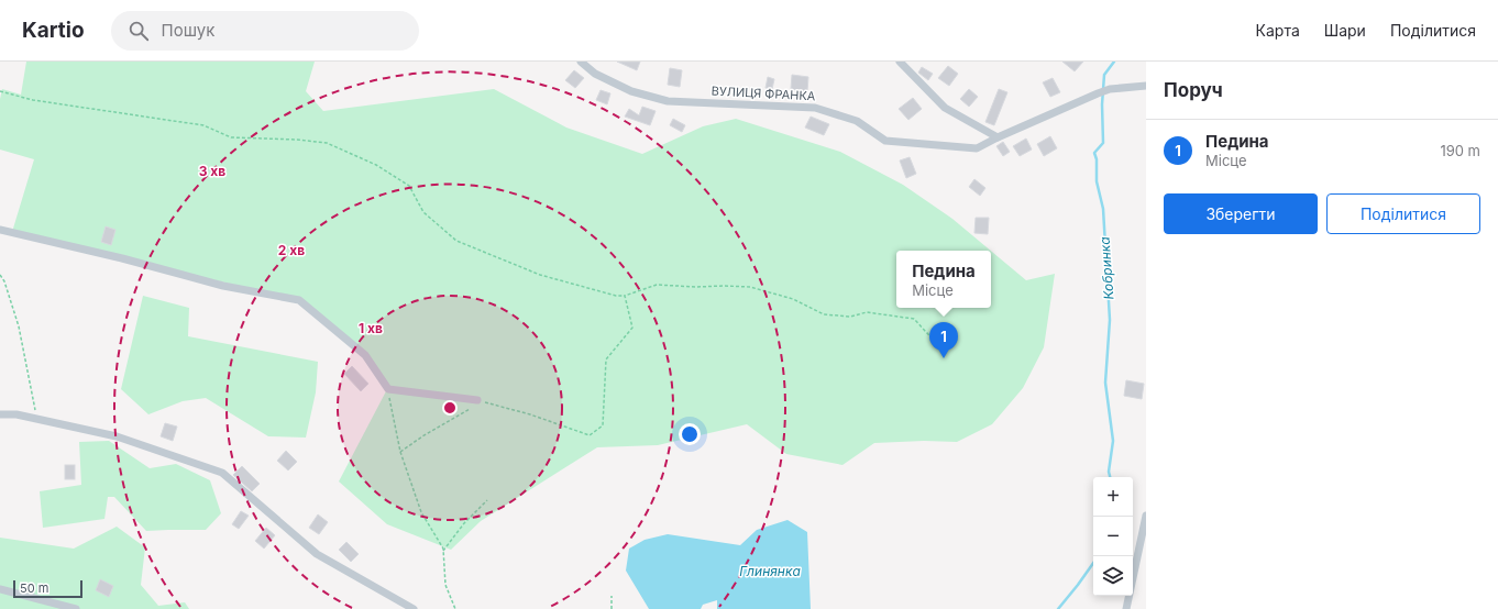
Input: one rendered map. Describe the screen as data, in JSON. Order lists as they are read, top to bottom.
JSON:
{
  "streets": {
    "street": ["ВУЛИЦЯ ФРАНКА"]
  },
  "water": ["Кобринка", "Глинянка"],
  "scale_bar": "50 m",
  "page": {
    "header": "Kartio",
    "search": "Пошук",
    "nav": ["Карта", "Шари", "Поділитися"],
    "heading": "Поруч",
    "list": [
      {
        "mark": "1",
        "name": "Педина",
        "note": "Місце",
        "value": "190 m"
      }
    ],
    "buttons": ["Зберегти", "Поділитися"],
    "popup": ["Педина", "Місце"],
    "pins": "1",
    "map_buttons": ["+", "−"],
    "scale": "50 m"
  },
  "rings": ["3 хв", "2 хв", "1 хв"]
}
